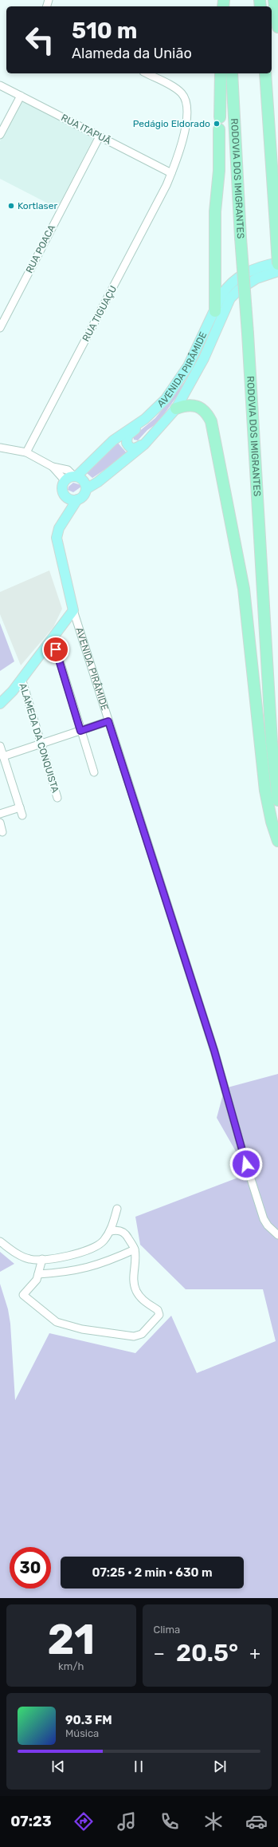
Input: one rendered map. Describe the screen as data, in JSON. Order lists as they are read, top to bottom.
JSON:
{
  "streets": {
    "highway": ["RODOVIA DOS IMIGRANTES"],
    "main road": ["AVENIDA PIRÂMIDE"],
    "street": [
      "RUA ITAPUÃ",
      "RUA POACA",
      "RUA TIGUAÇU",
      "ALAMEDA DA CONQUISTA"
    ]
  },
  "crossings": [
    ["RUA ITAPUÃ", "RUA POACA"],
    ["RUA ITAPUÃ", "RUA TIGUAÇU"]
  ],
  "places": ["Pedágio Eldorado", "Kortlaser"],
  "page": {
    "turn": ["510 m", "Alameda da União"],
    "limit": "30",
    "trip": "07:25 · 2 min · 630 m",
    "tile": [
      ["21", "km/h"],
      "Clima"
    ],
    "heat": ["−", "20.5°", "+"],
    "song": ["90.3 FM", "Música"],
    "tabs": "07:23"
  }
}
